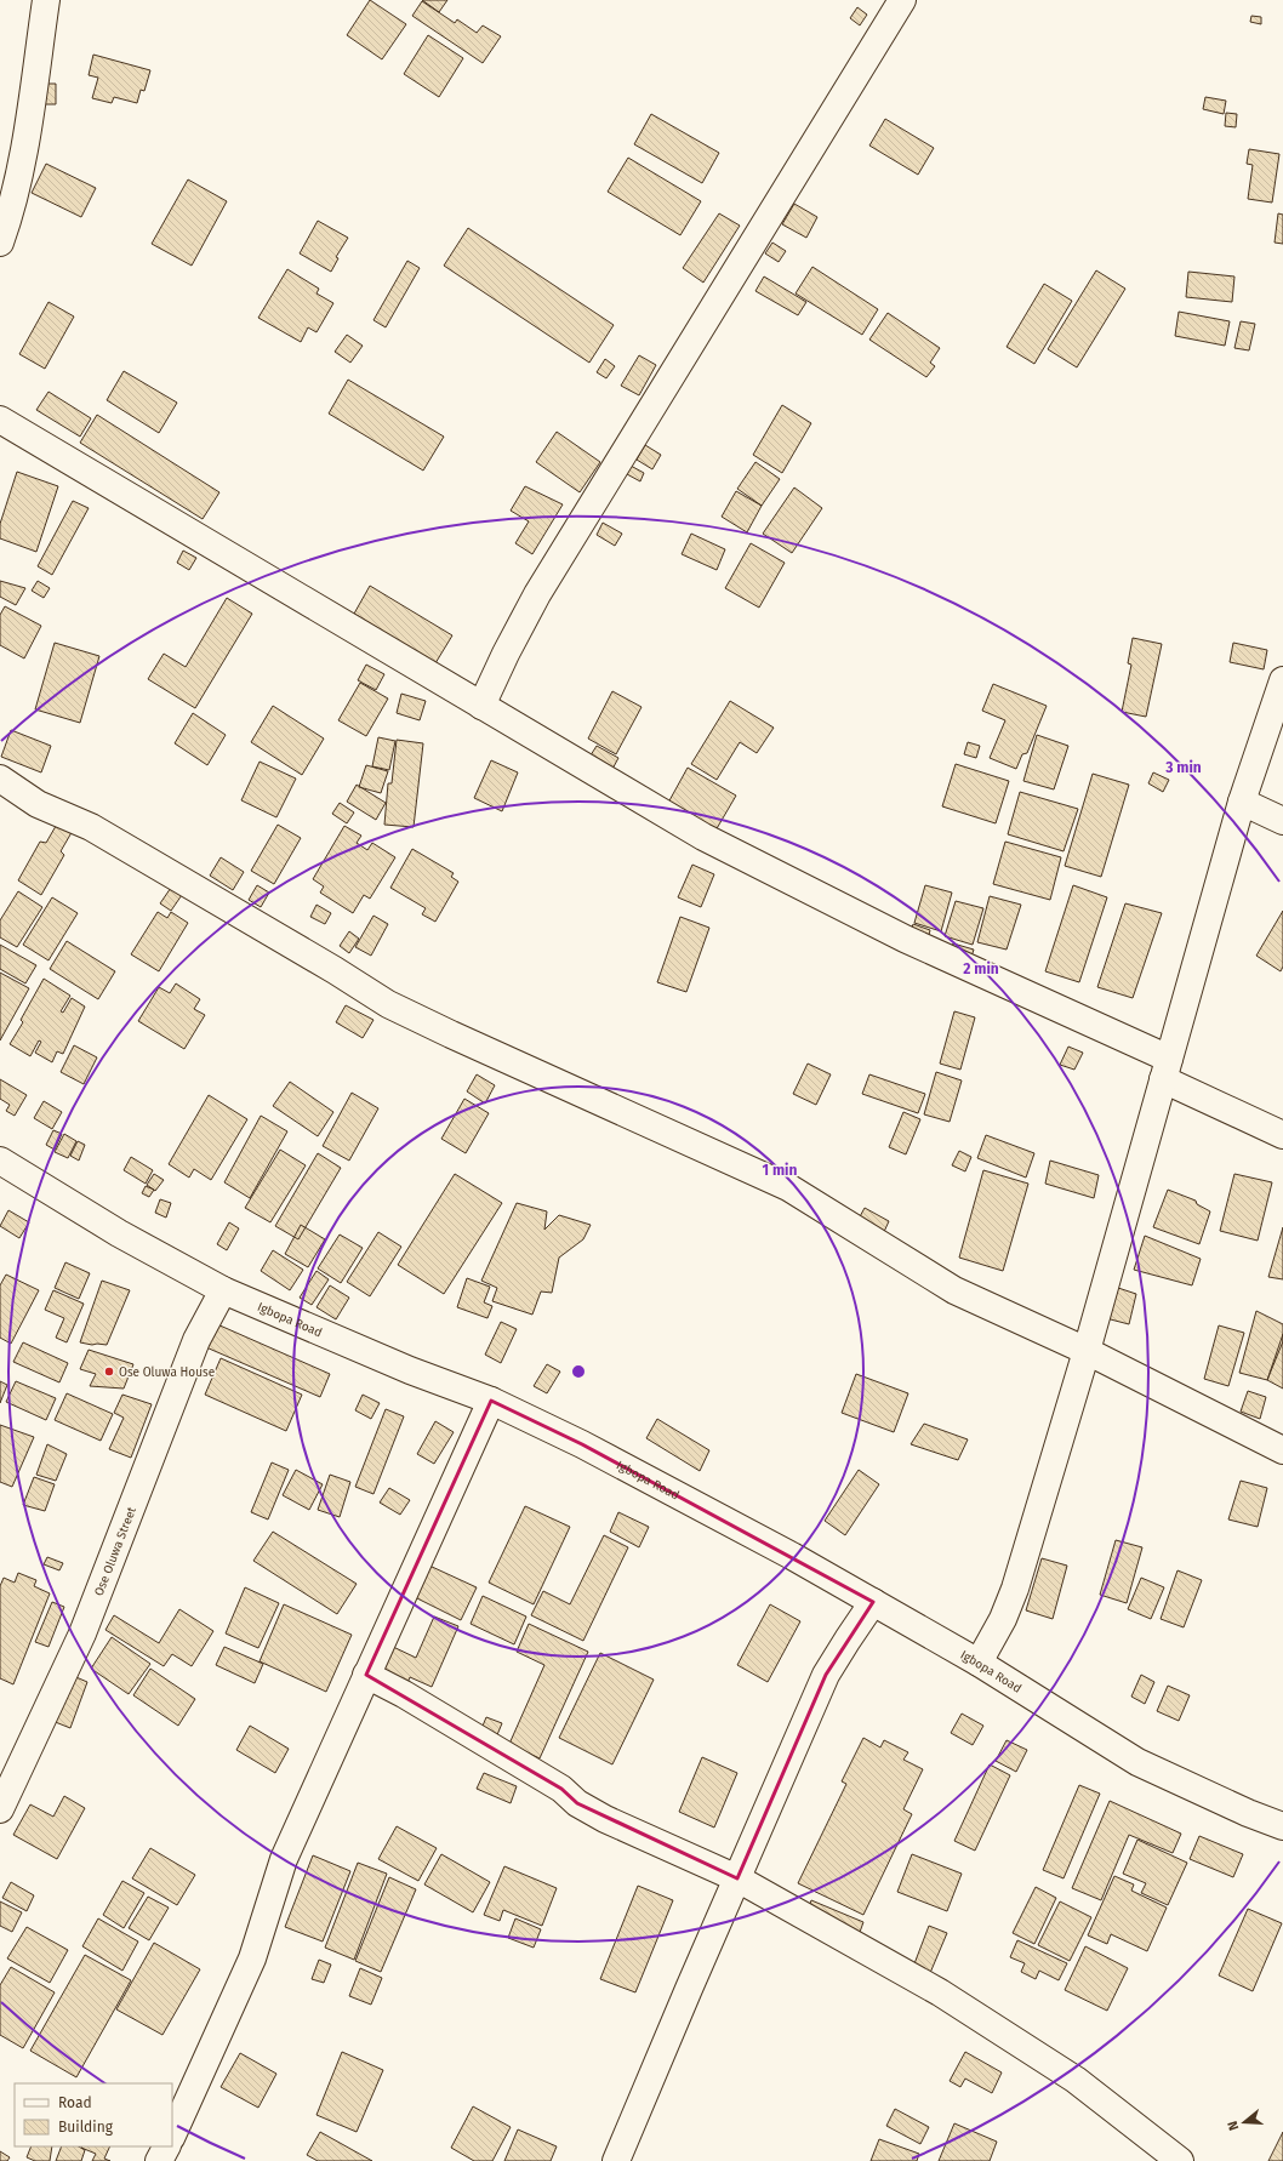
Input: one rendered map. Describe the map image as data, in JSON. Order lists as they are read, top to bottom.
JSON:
{
  "streets": {
    "street": ["Igbopa Road", "Ose Oluwa Street"]
  },
  "crossings": [
    ["Igbopa Road", "Ose Oluwa Street"]
  ],
  "places": ["Ose Oluwa House"],
  "legend": ["Road", "Building"],
  "north": "left",
  "rings": ["3 min", "2 min", "1 min"]
}
